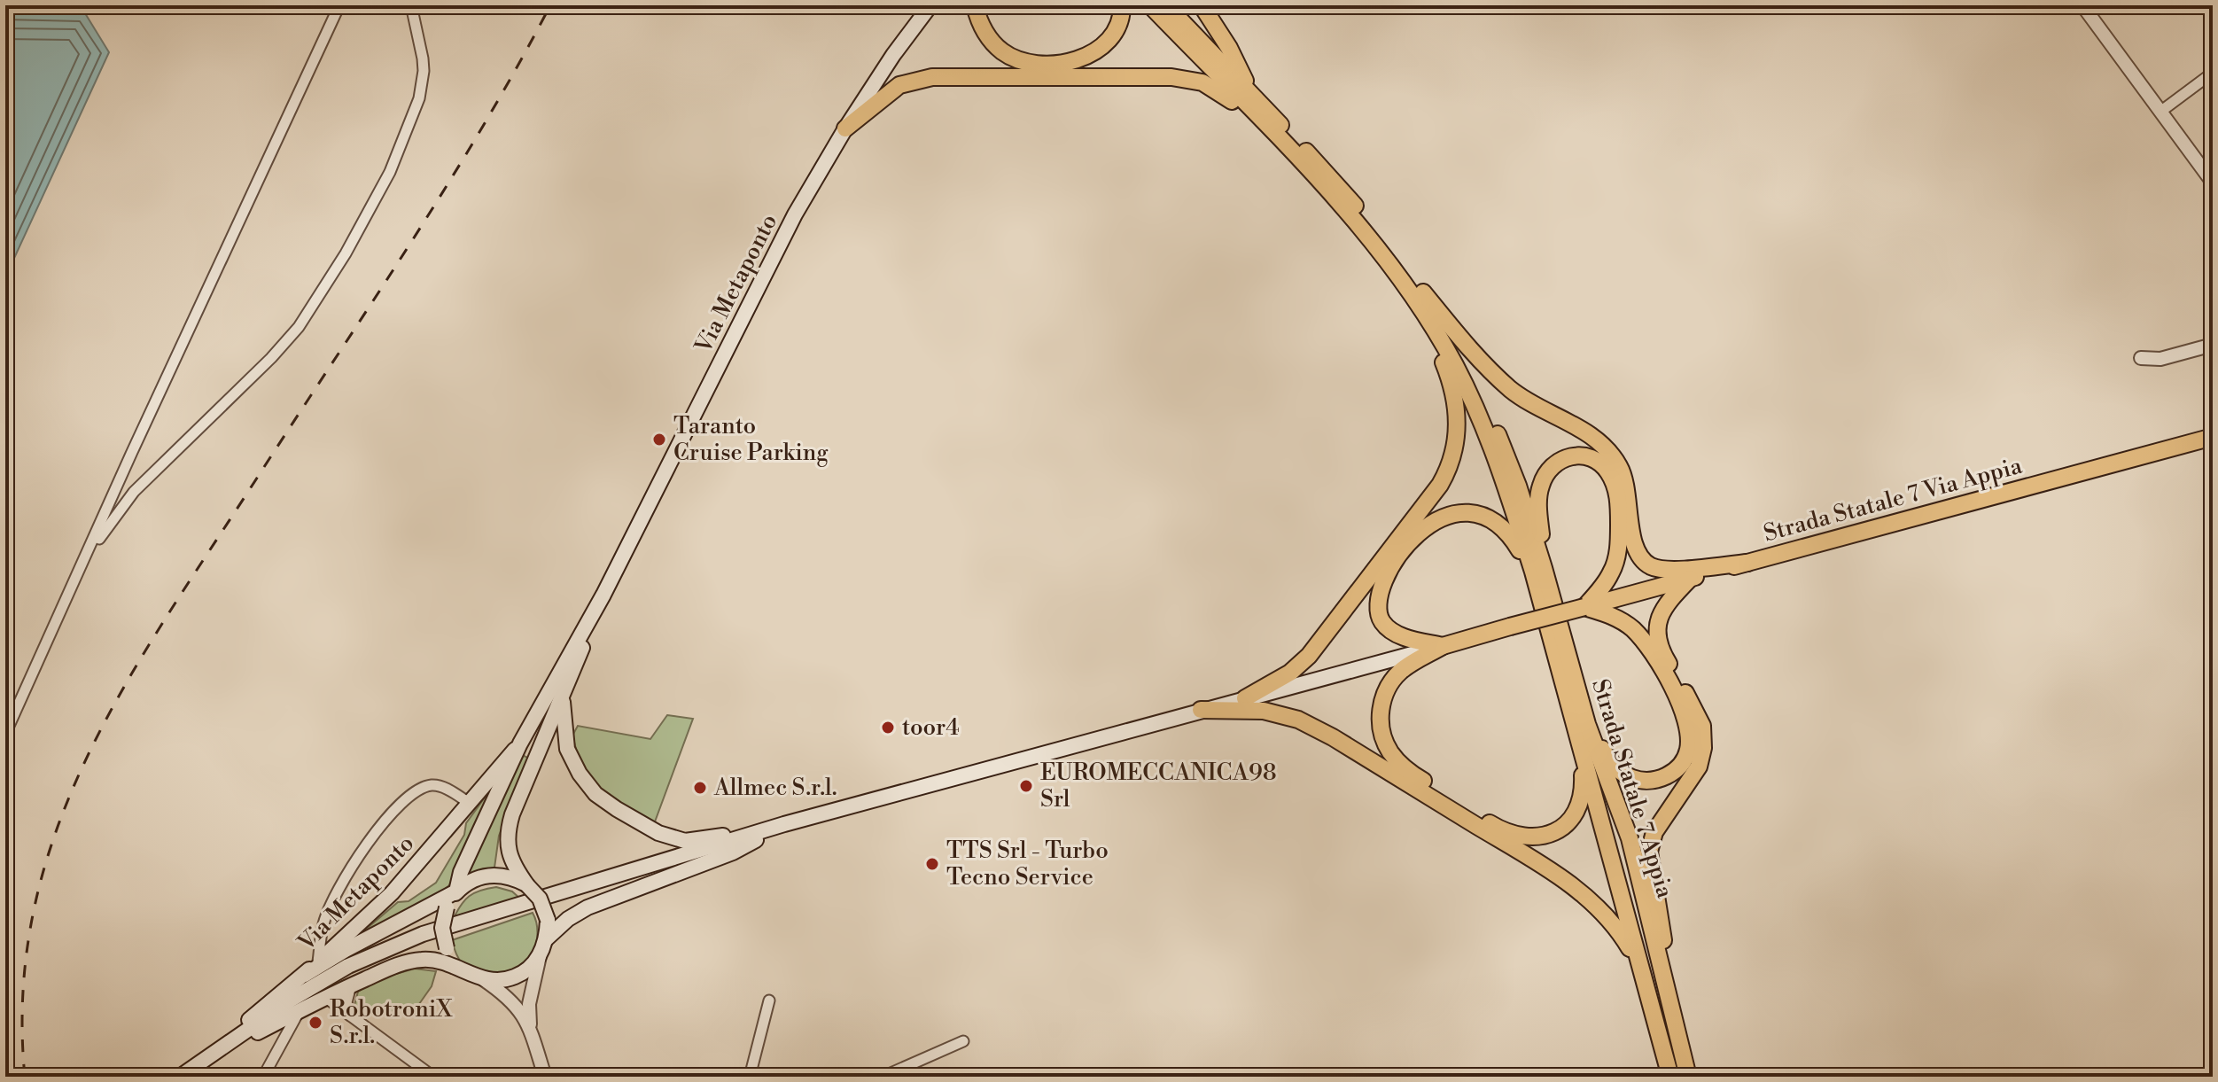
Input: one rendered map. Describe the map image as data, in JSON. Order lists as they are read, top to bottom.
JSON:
{
  "streets": {
    "main road": ["Via Metaponto", "Strada Statale 7 Via Appia", "Strada Statale 7 Appia"]
  },
  "crossings": [
    ["Strada Statale 7 Via Appia", "Strada Statale 7 Appia"]
  ],
  "places": [
    "Taranto Cruise Parking",
    "toor4",
    "EUROMECCANICA98 Srl",
    "Allmec S.r.l.",
    "TTS Srl - Turbo Tecno Service",
    "RobotroniX S.r.l."
  ]
}
